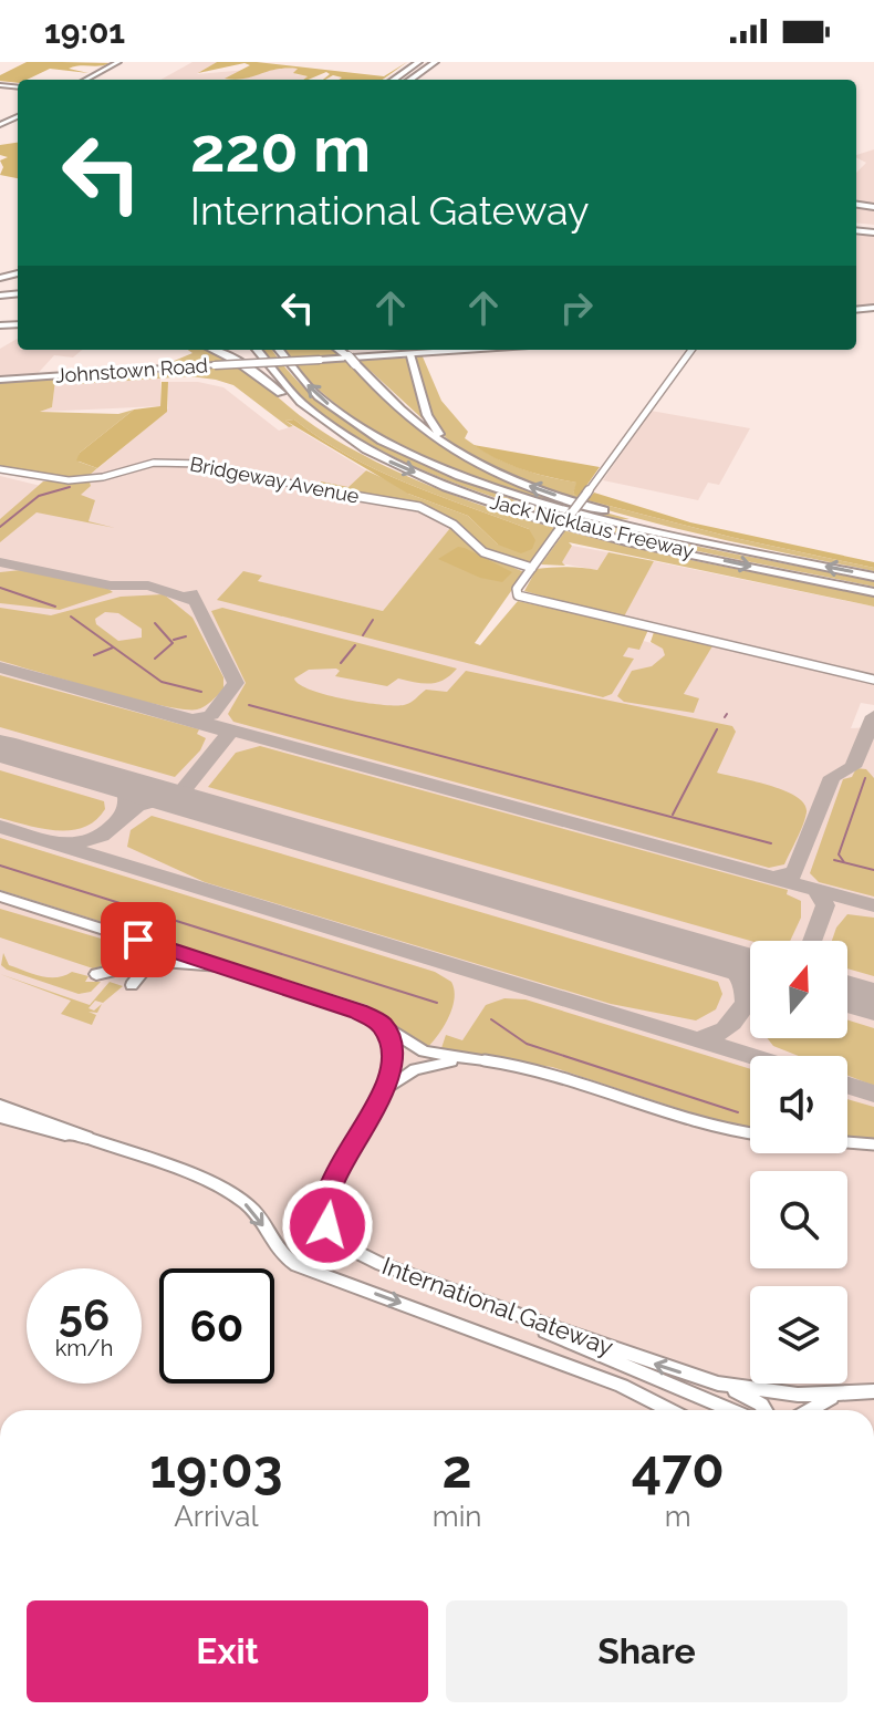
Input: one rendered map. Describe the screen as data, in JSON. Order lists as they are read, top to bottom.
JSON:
{
  "streets": {
    "highway": ["Jack Nicklaus Freeway", "International Gateway"],
    "main road": ["Johnstown Road"],
    "street": ["Bridgeway Avenue"]
  },
  "north": "top",
  "page": {
    "status": "19:01",
    "turn": ["220 m", "International Gateway"],
    "speed": "56 km/h",
    "limit": "60",
    "eta": [
      "19:03",
      "Arrival",
      "2",
      "min",
      "470",
      "m"
    ],
    "buttons": ["Exit", "Share"]
  }
}
